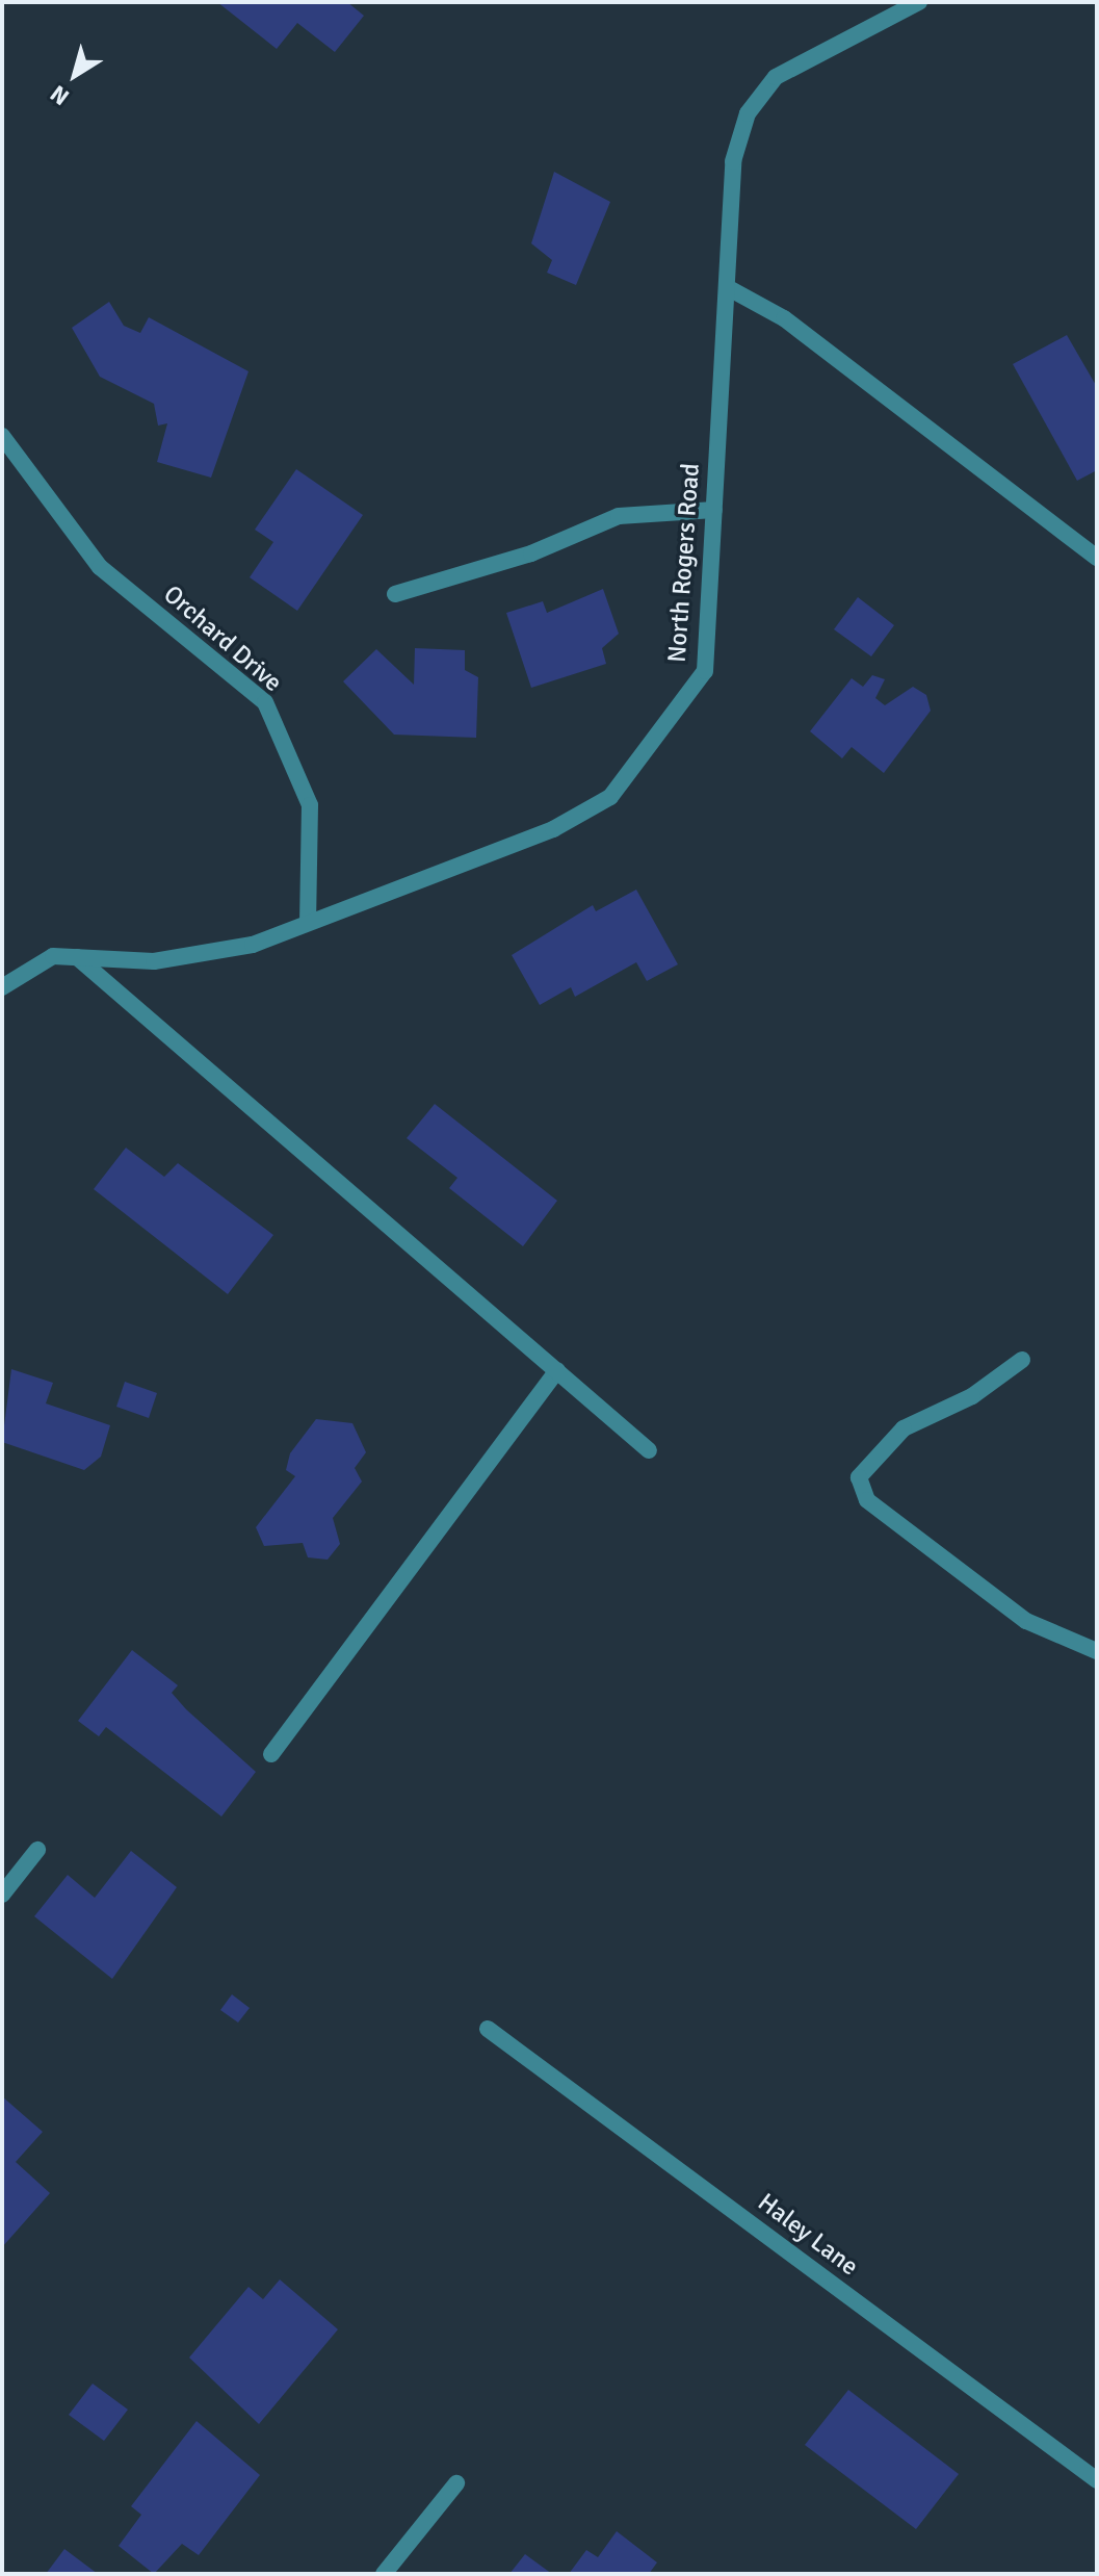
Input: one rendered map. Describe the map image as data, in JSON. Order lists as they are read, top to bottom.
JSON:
{
  "streets": {
    "street": ["North Rogers Road", "Orchard Drive", "Haley Lane"]
  },
  "crossings": [
    ["North Rogers Road", "Orchard Drive"]
  ],
  "north": "bottom left"
}
